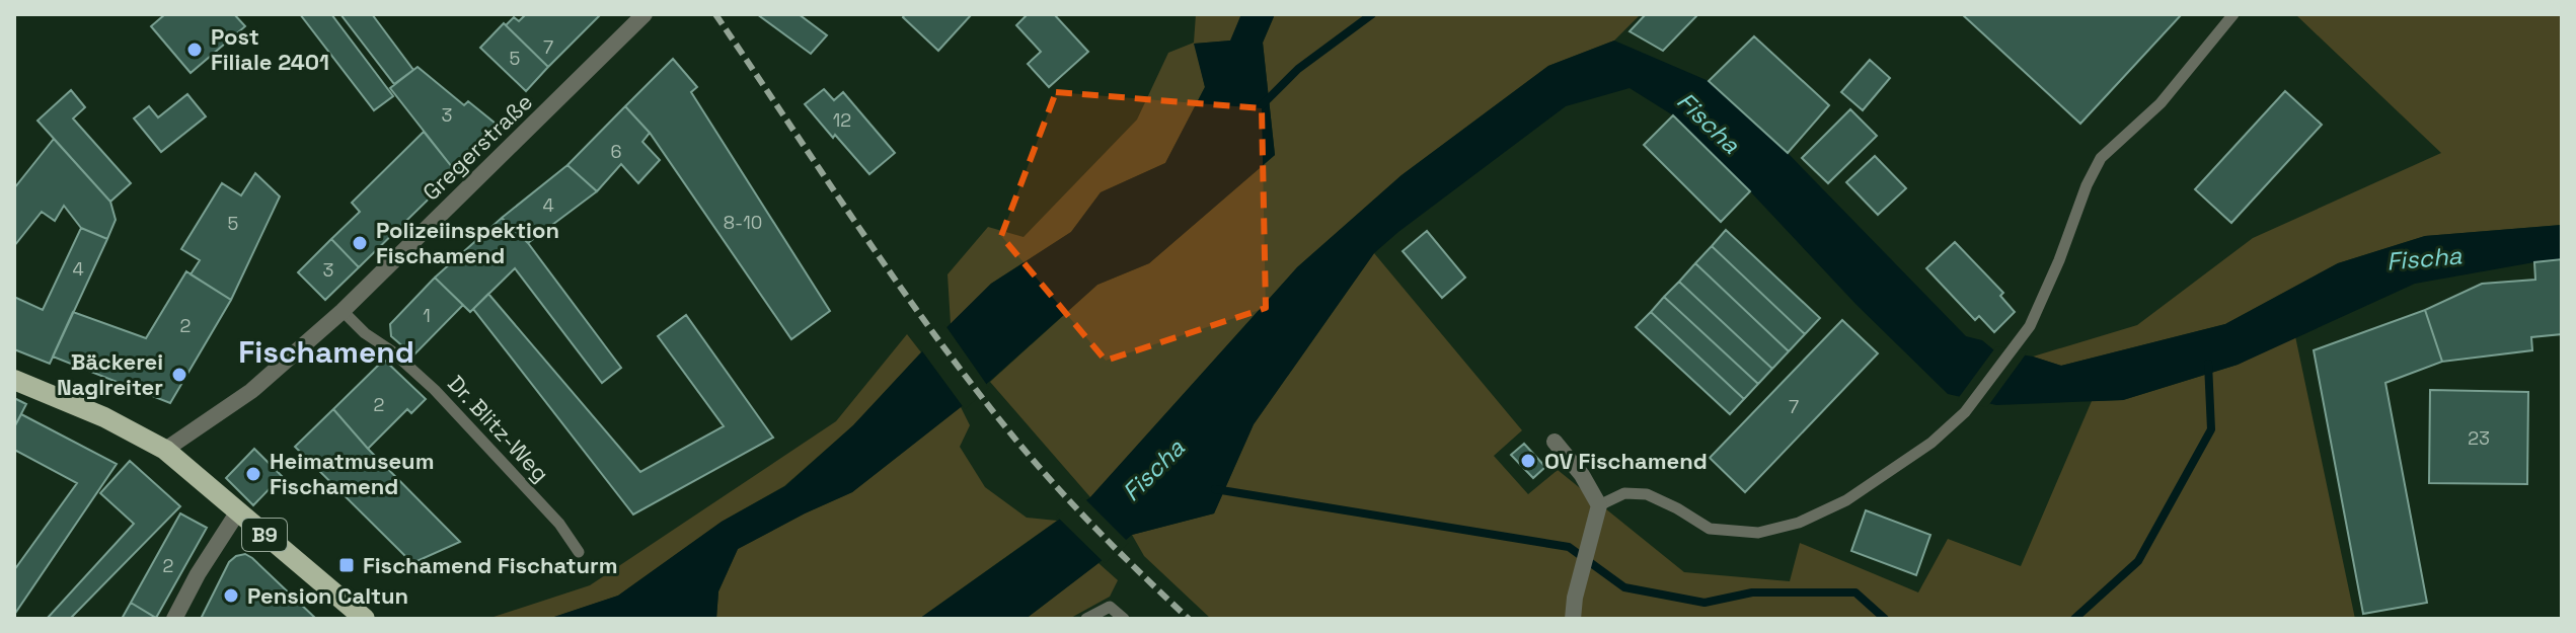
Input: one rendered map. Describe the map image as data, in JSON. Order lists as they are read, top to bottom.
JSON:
{
  "streets": {
    "main road": ["B9"],
    "street": ["Gregerstraße"],
    "lane": ["Dr. Blitz-Weg"]
  },
  "crossings": [
    ["Gregerstraße", "Dr. Blitz-Weg"],
    ["Gregerstraße", "B9"]
  ],
  "districts": ["Fischamend"],
  "water": ["Fischa"],
  "places": {
    "other": [
      "Post Filiale 2401",
      "Polizeiinspektion Fischamend",
      "Bäckerei Naglreiter",
      "OV Fischamend",
      "Heimatmuseum Fischamend",
      "Pension Caltun"
    ],
    "transit": ["Fischamend Fischaturm"]
  },
  "house_numbers": [
    "7",
    "5",
    "3",
    "12",
    "6",
    "4",
    "8-10",
    "5",
    "4",
    "3",
    "1",
    "2",
    "2",
    "7",
    "23",
    "2"
  ]
}
